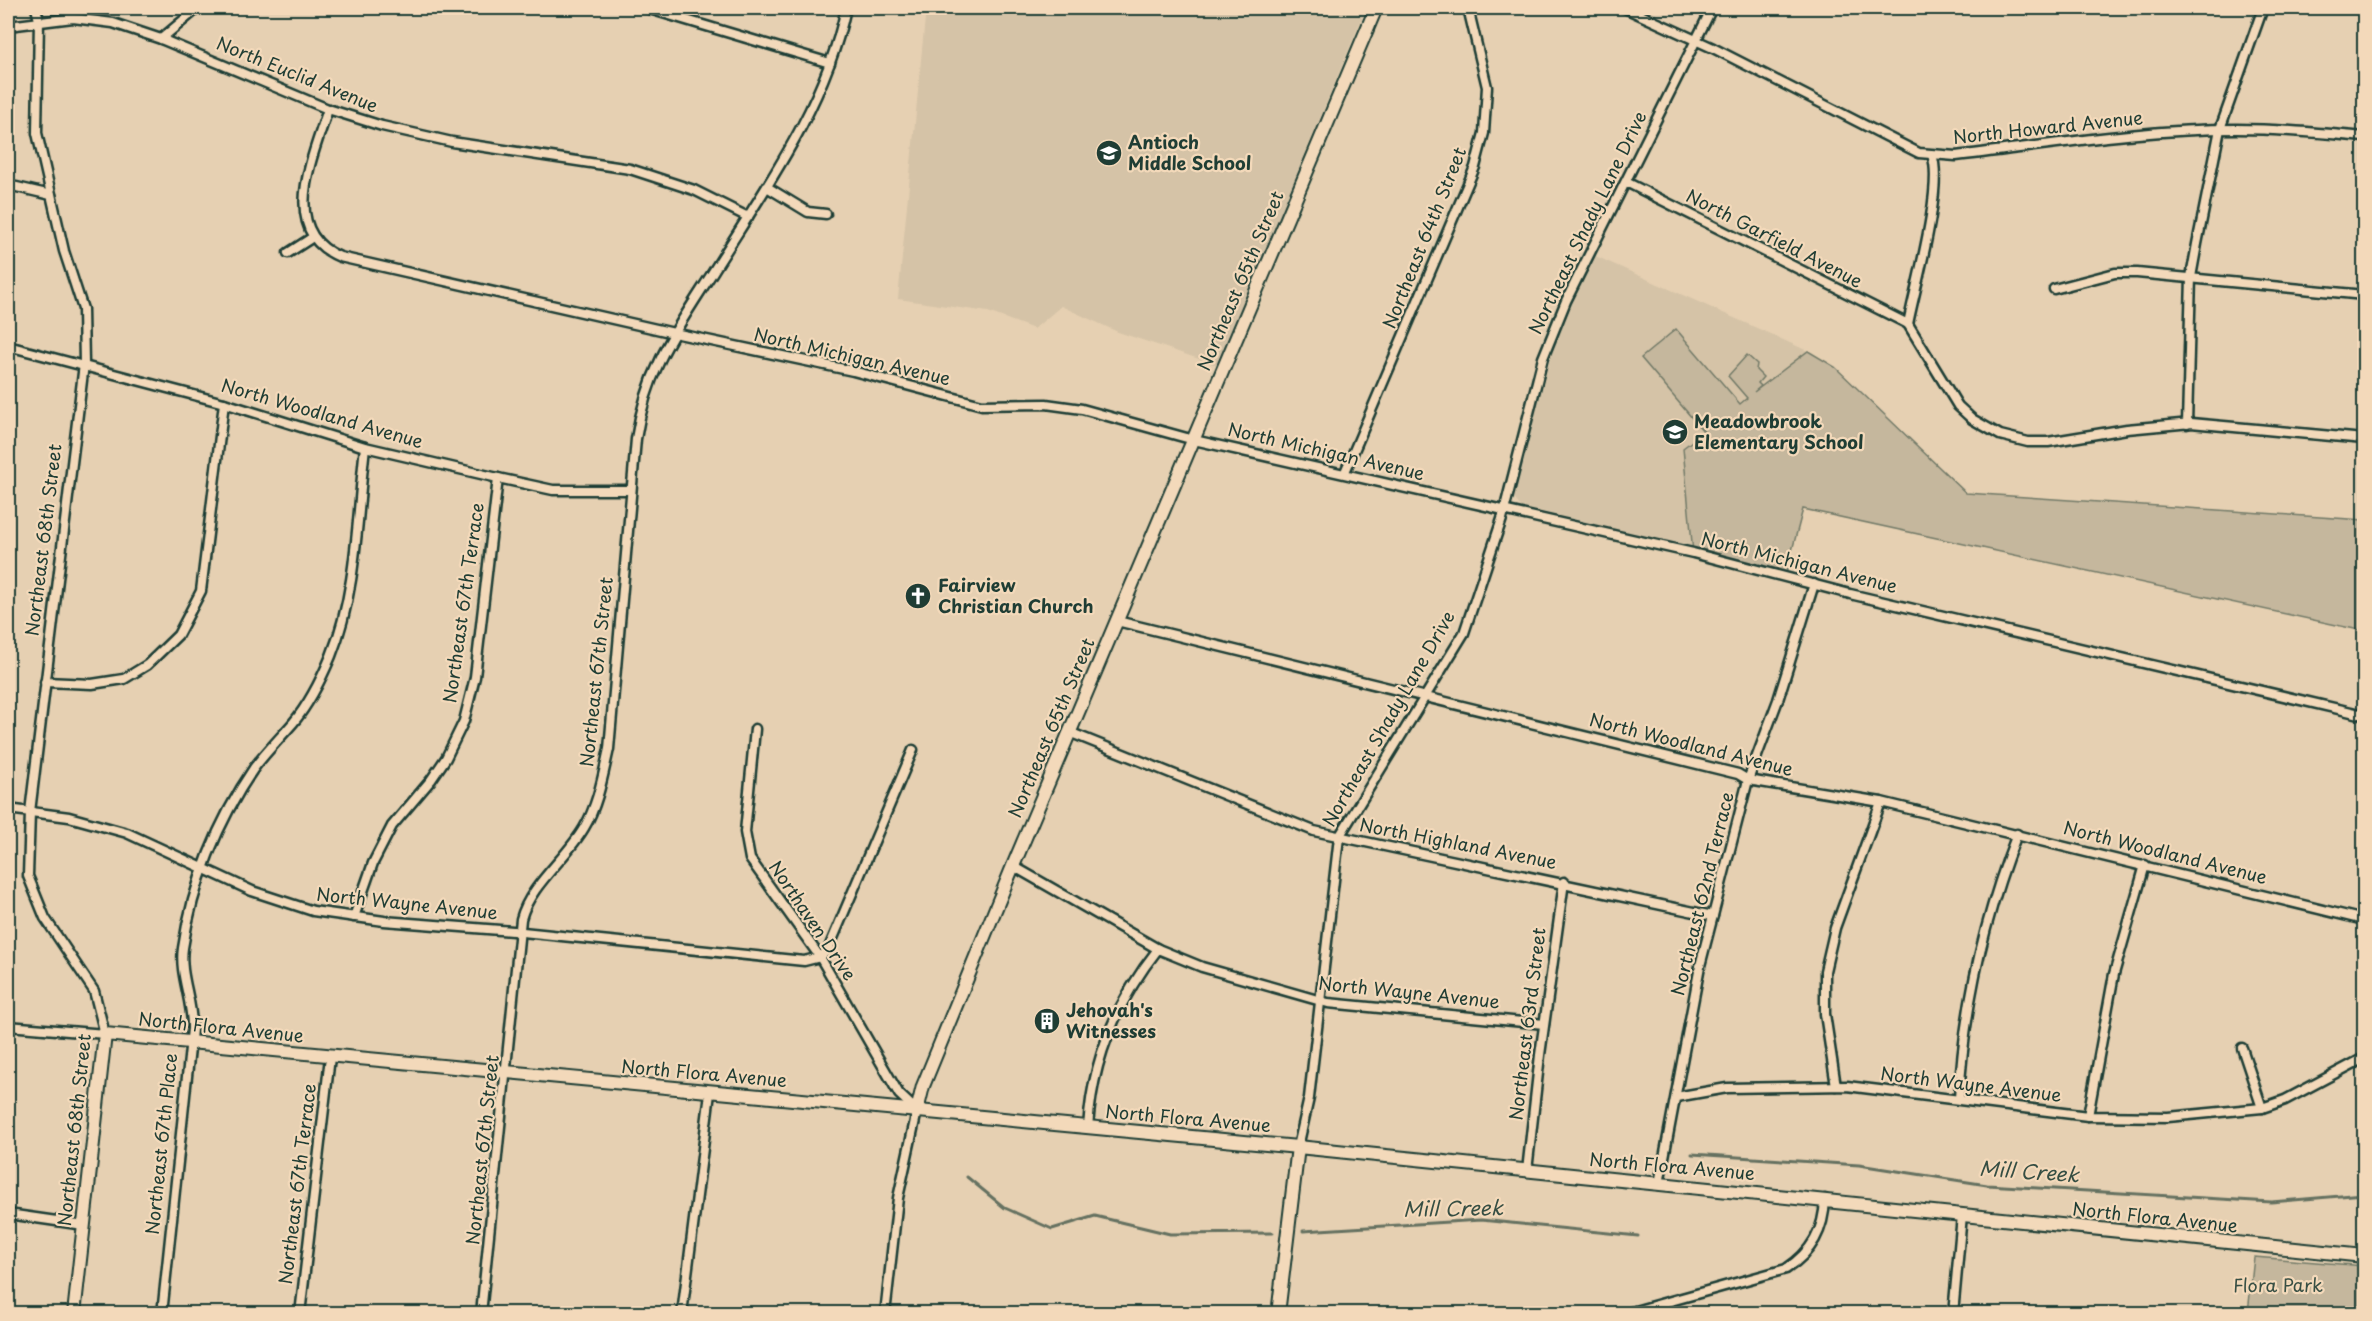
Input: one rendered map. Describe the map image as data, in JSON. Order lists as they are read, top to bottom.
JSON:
{
  "streets": {
    "street": [
      "North Euclid Avenue",
      "North Howard Avenue",
      "Northeast Shady Lane Drive",
      "Northeast 64th Street",
      "North Garfield Avenue",
      "Northeast 65th Street",
      "North Michigan Avenue",
      "North Woodland Avenue",
      "Northeast 68th Street",
      "Northeast 67th Terrace",
      "Northeast 67th Street",
      "North Highland Avenue",
      "Northeast 62nd Terrace",
      "North Wayne Avenue",
      "Northaven Drive",
      "Northeast 63rd Street",
      "North Flora Avenue",
      "Northeast 67th Place"
    ]
  },
  "crossings": [
    ["North Euclid Avenue", "Northeast 68th Street"],
    ["North Euclid Avenue", "Northeast 67th Street"],
    ["North Howard Avenue", "Northeast Shady Lane Drive"],
    ["Northeast Shady Lane Drive", "North Garfield Avenue"],
    ["Northeast Shady Lane Drive", "North Michigan Avenue"],
    ["Northeast Shady Lane Drive", "North Woodland Avenue"],
    ["Northeast Shady Lane Drive", "North Highland Avenue"],
    ["Northeast Shady Lane Drive", "North Wayne Avenue"],
    ["Northeast Shady Lane Drive", "North Flora Avenue"],
    ["Northeast 64th Street", "North Michigan Avenue"],
    ["Northeast 65th Street", "North Michigan Avenue"],
    ["Northeast 65th Street", "North Woodland Avenue"],
    ["Northeast 65th Street", "North Highland Avenue"],
    ["Northeast 65th Street", "North Wayne Avenue"],
    ["Northeast 65th Street", "Northaven Drive"],
    ["Northeast 65th Street", "North Flora Avenue"],
    ["North Michigan Avenue", "Northeast 67th Street"],
    ["North Michigan Avenue", "Northeast 62nd Terrace"],
    ["North Woodland Avenue", "Northeast 68th Street"],
    ["North Woodland Avenue", "Northeast 67th Terrace"],
    ["North Woodland Avenue", "Northeast 67th Street"],
    ["North Woodland Avenue", "Northeast 62nd Terrace"],
    ["North Woodland Avenue", "Northeast 67th Place"],
    ["Northeast 68th Street", "North Wayne Avenue"],
    ["Northeast 68th Street", "North Flora Avenue"],
    ["Northeast 67th Terrace", "North Wayne Avenue"],
    ["Northeast 67th Terrace", "North Flora Avenue"],
    ["Northeast 67th Street", "North Wayne Avenue"],
    ["Northeast 67th Street", "North Flora Avenue"],
    ["North Highland Avenue", "Northeast 62nd Terrace"],
    ["North Highland Avenue", "Northeast 63rd Street"],
    ["Northeast 62nd Terrace", "North Wayne Avenue"],
    ["Northeast 62nd Terrace", "North Flora Avenue"],
    ["North Wayne Avenue", "Northaven Drive"],
    ["North Wayne Avenue", "Northeast 63rd Street"],
    ["North Wayne Avenue", "Northeast 67th Place"],
    ["Northaven Drive", "North Flora Avenue"],
    ["Northeast 63rd Street", "North Flora Avenue"],
    ["North Flora Avenue", "Northeast 67th Place"]
  ],
  "water": ["Mill Creek"],
  "parks": ["Flora Park"],
  "places": {
    "school or university": ["Antioch Middle School", "Meadowbrook Elementary School"],
    "church": ["Fairview Christian Church"],
    "building": ["Jehovah's Witnesses"]
  }
}
